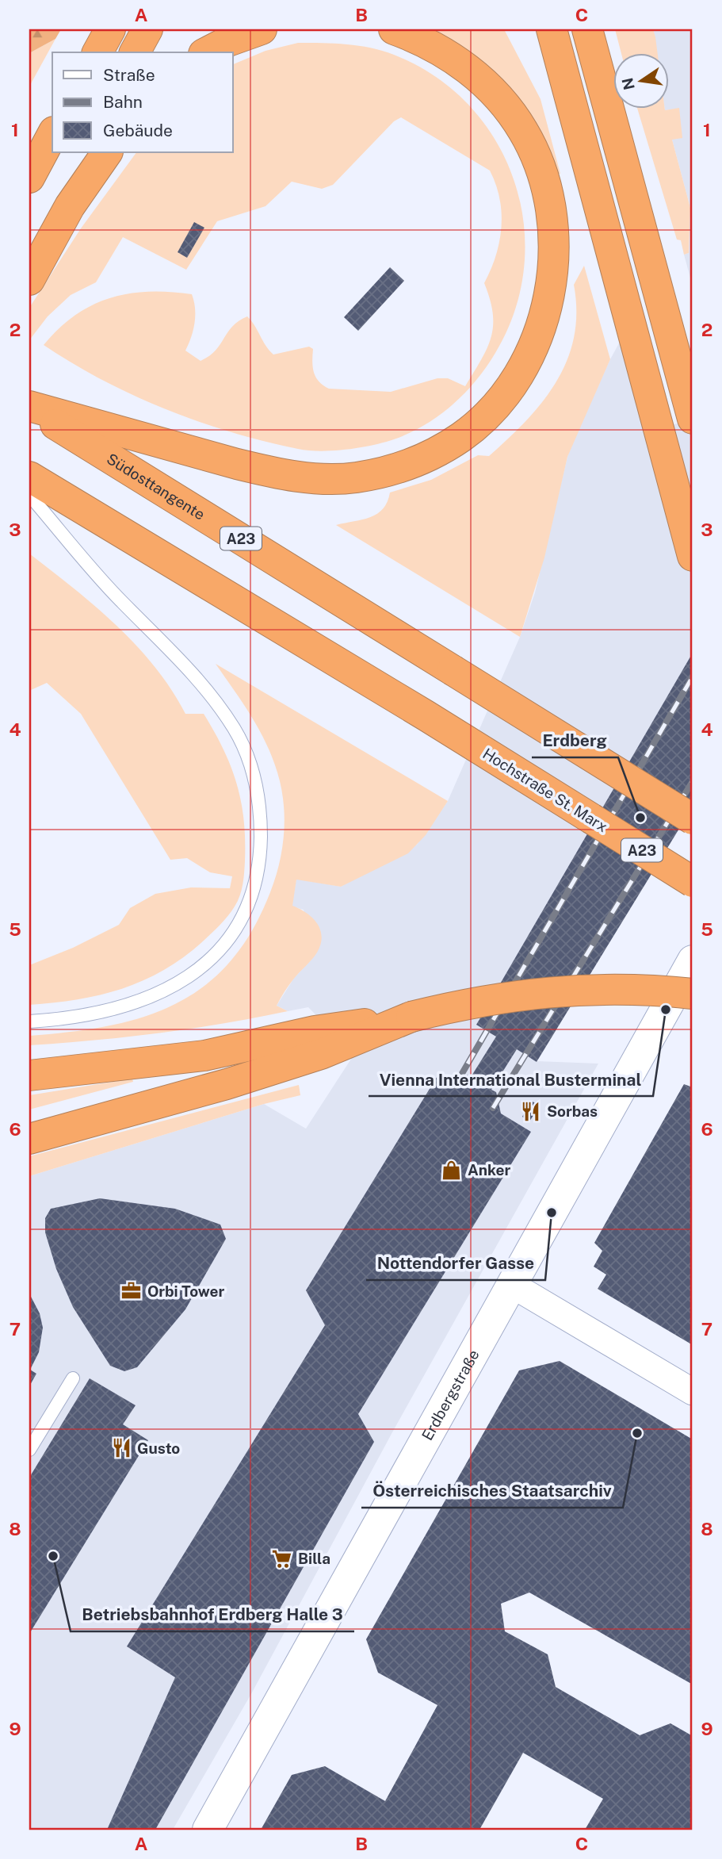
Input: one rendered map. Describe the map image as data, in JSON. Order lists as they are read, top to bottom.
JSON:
{
  "streets": {
    "highway": ["Südosttangente", "A23", "Hochstraße St. Marx"],
    "street": ["Erdbergstraße"]
  },
  "places": {
    "other": [
      "Erdberg",
      "Vienna International Busterminal",
      "Nottendorfer Gasse",
      "Österreichisches Staatsarchiv",
      "Betriebsbahnhof Erdberg Halle 3"
    ],
    "restaurant": ["Sorbas", "Gusto"],
    "shop": ["Anker"],
    "office": ["Orbi Tower"],
    "supermarket": ["Billa"]
  },
  "legend": ["Straße", "Bahn", "Gebäude"],
  "north": "left",
  "grid": {
    "columns": ["A", "B", "C"],
    "rows": [
      "1",
      "2",
      "3",
      "4",
      "5",
      "6",
      "7",
      "8",
      "9"
    ]
  }
}
